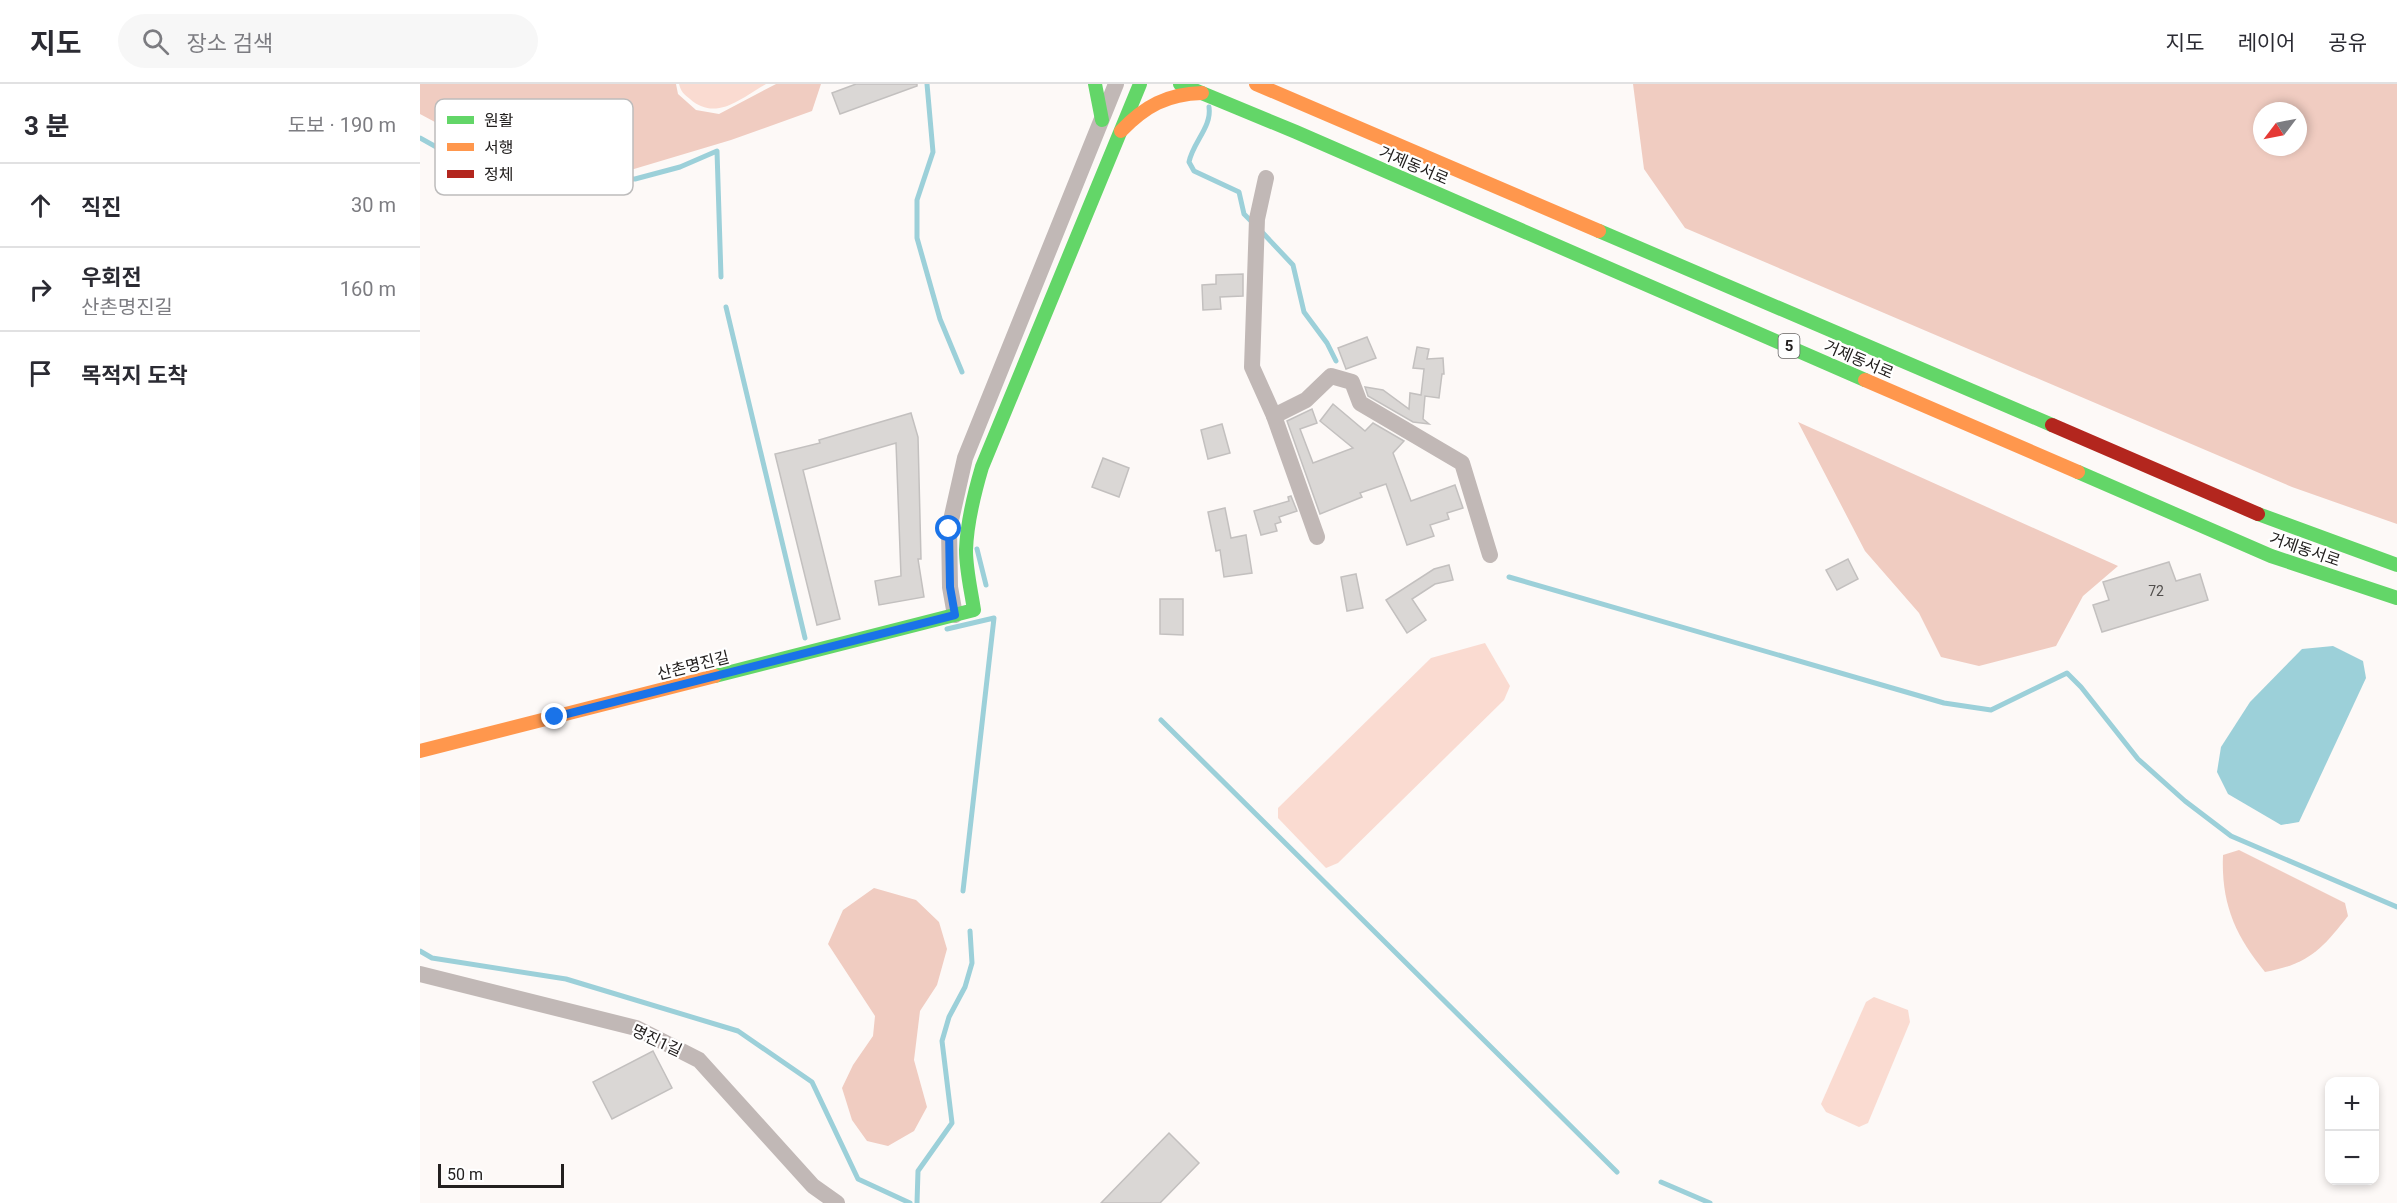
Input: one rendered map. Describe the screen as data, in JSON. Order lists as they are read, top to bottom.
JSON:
{
  "streets": {
    "main road": ["거제동서로", "5", "산촌명진길"],
    "street": ["명진1길"]
  },
  "house_numbers": ["72"],
  "legend": ["원활", "서행", "정체"],
  "scale_bar": "50 m",
  "north": "bottom left",
  "page": {
    "header": "지도",
    "search": "장소 검색",
    "nav": ["지도", "레이어", "공유"],
    "heading": ["3 분", "도보 · 190 m"],
    "list": [
      ["직진", "30 m"],
      ["우회전", "산촌명진길", "160 m"],
      "목적지 도착"
    ],
    "map_buttons": ["+", "−"],
    "scale": "50 m"
  }
}
